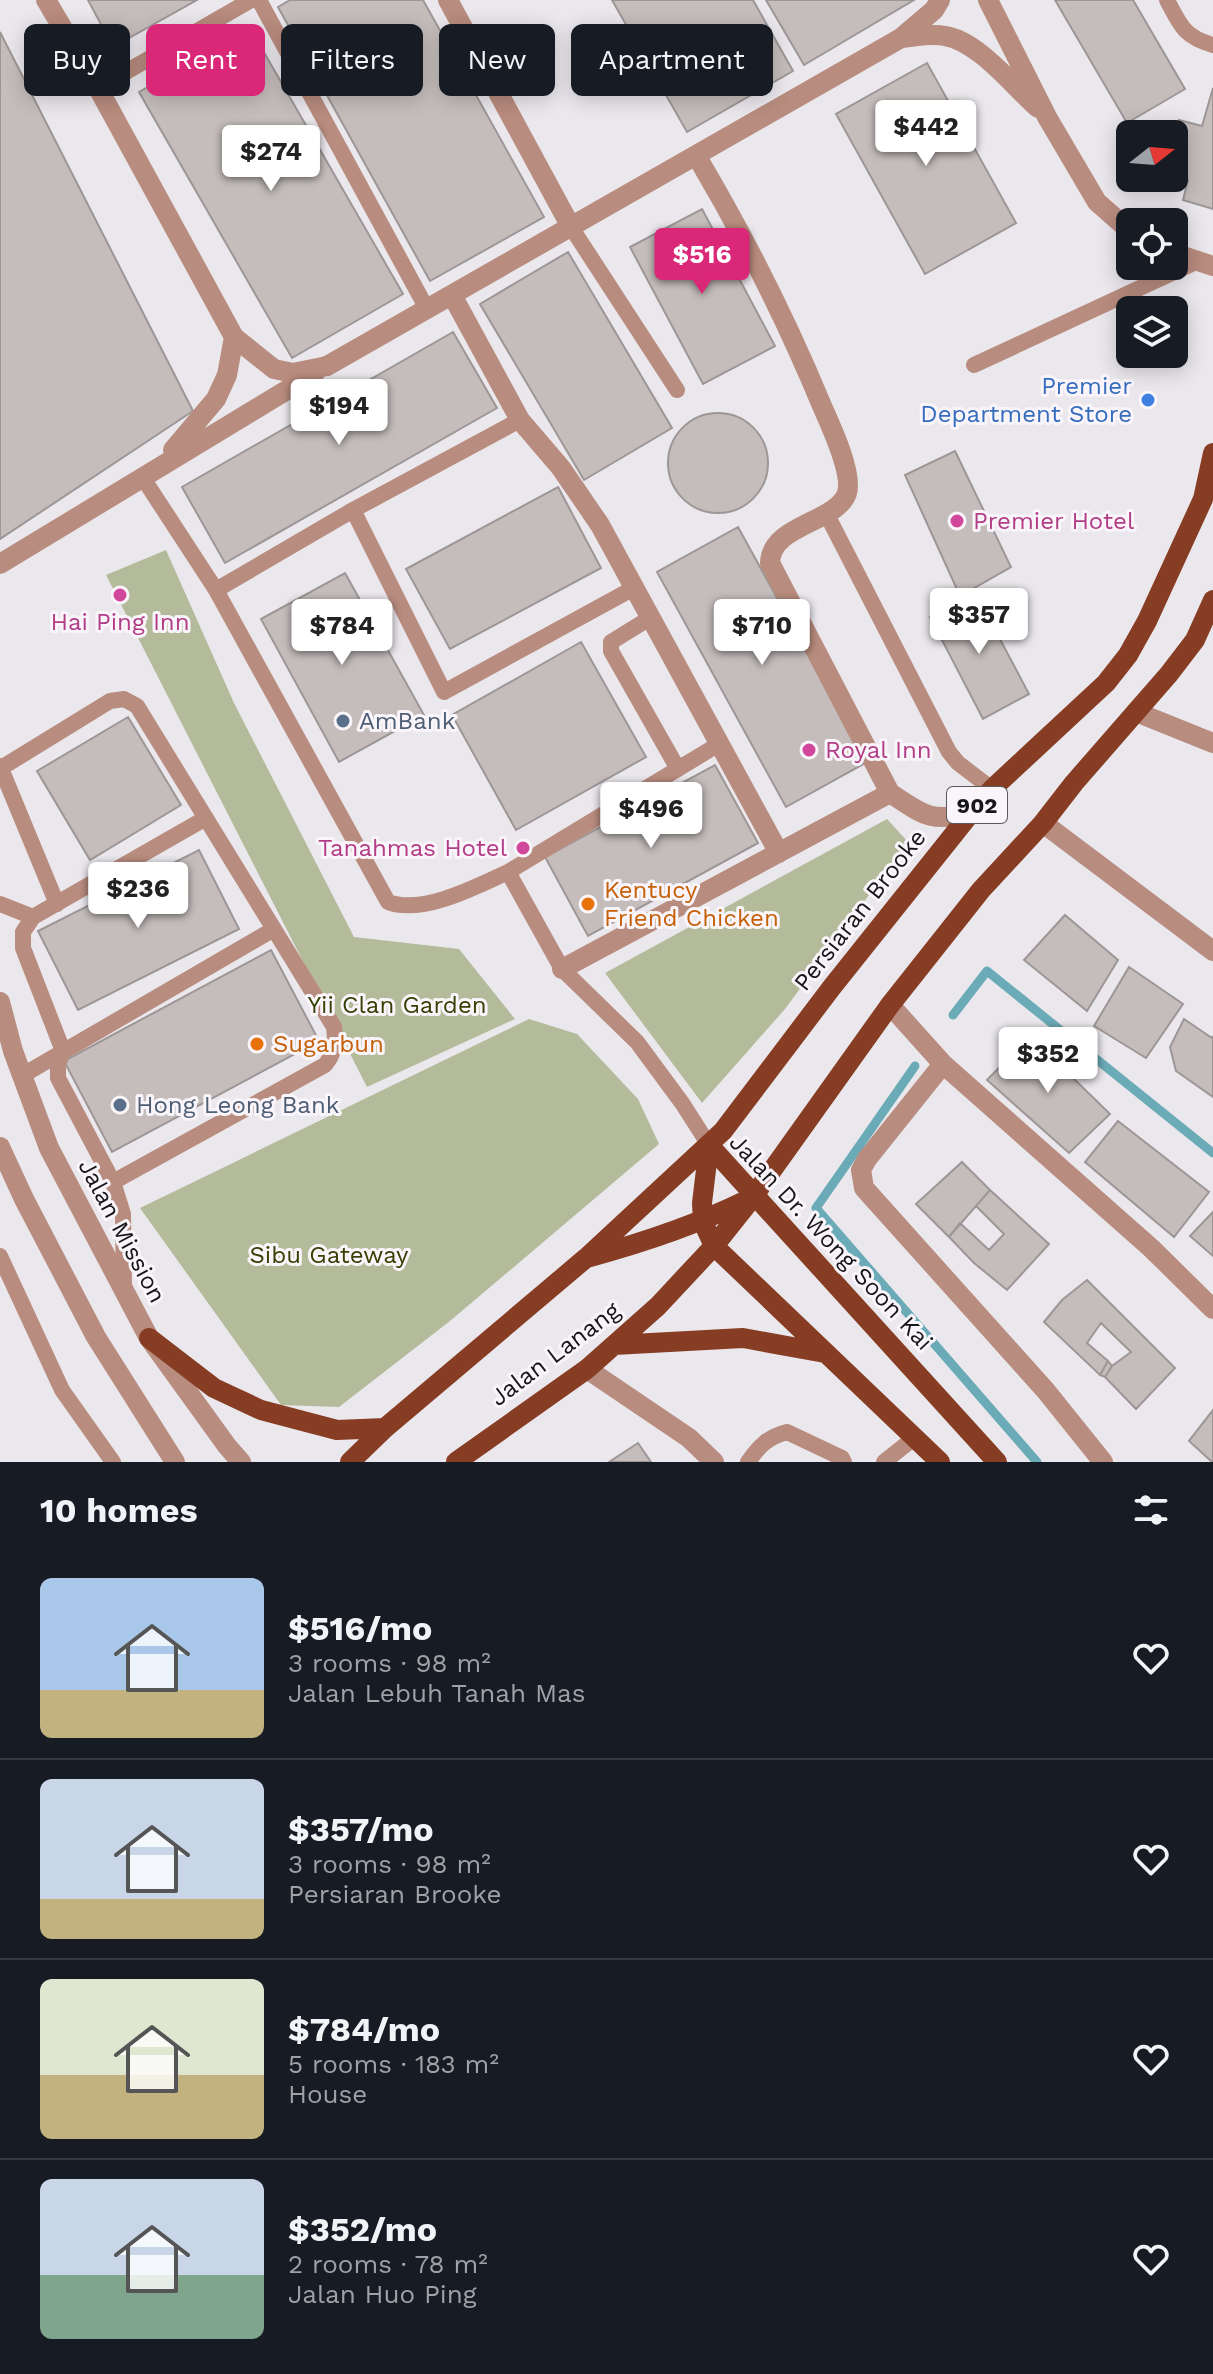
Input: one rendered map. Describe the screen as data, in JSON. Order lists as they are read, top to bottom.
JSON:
{
  "streets": {
    "main road": [
      "902",
      "Persiaran Brooke",
      "Jalan Dr. Wong Soon Kai",
      "Jalan Lanang"
    ],
    "street": ["Jalan Mission"]
  },
  "crossings": [
    ["902", "Jalan Dr. Wong Soon Kai"],
    ["902", "Jalan Lanang"],
    ["Persiaran Brooke", "Jalan Dr. Wong Soon Kai"],
    ["Persiaran Brooke", "Jalan Lanang"],
    ["Jalan Dr. Wong Soon Kai", "Jalan Lanang"]
  ],
  "parks": ["Yii Clan Garden", "Sibu Gateway"],
  "places": [
    "Premier Department Store",
    "Premier Hotel",
    "Hai Ping Inn",
    "AmBank",
    "Royal Inn",
    "Tanahmas Hotel",
    "Kentucy Friend Chicken",
    "Sugarbun",
    "Hong Leong Bank"
  ],
  "north": "right",
  "page": {
    "chip": [
      "Buy",
      "Rent",
      "Filters",
      "New",
      "Apartment"
    ],
    "price": [
      "$442",
      "$274",
      "$516",
      "$194",
      "$357",
      "$784",
      "$710",
      "$496",
      "$236",
      "$352"
    ],
    "heading": "10 homes",
    "list": [
      {
        "name": "$516/mo",
        "note": "3 rooms · 98 m² · Jalan Lebuh Tanah Mas"
      },
      {
        "name": "$357/mo",
        "note": "3 rooms · 98 m² · Persiaran Brooke"
      },
      {
        "name": "$784/mo",
        "note": "5 rooms · 183 m² · House"
      },
      {
        "name": "$352/mo",
        "note": "2 rooms · 78 m² · Jalan Huo Ping"
      }
    ]
  }
}
